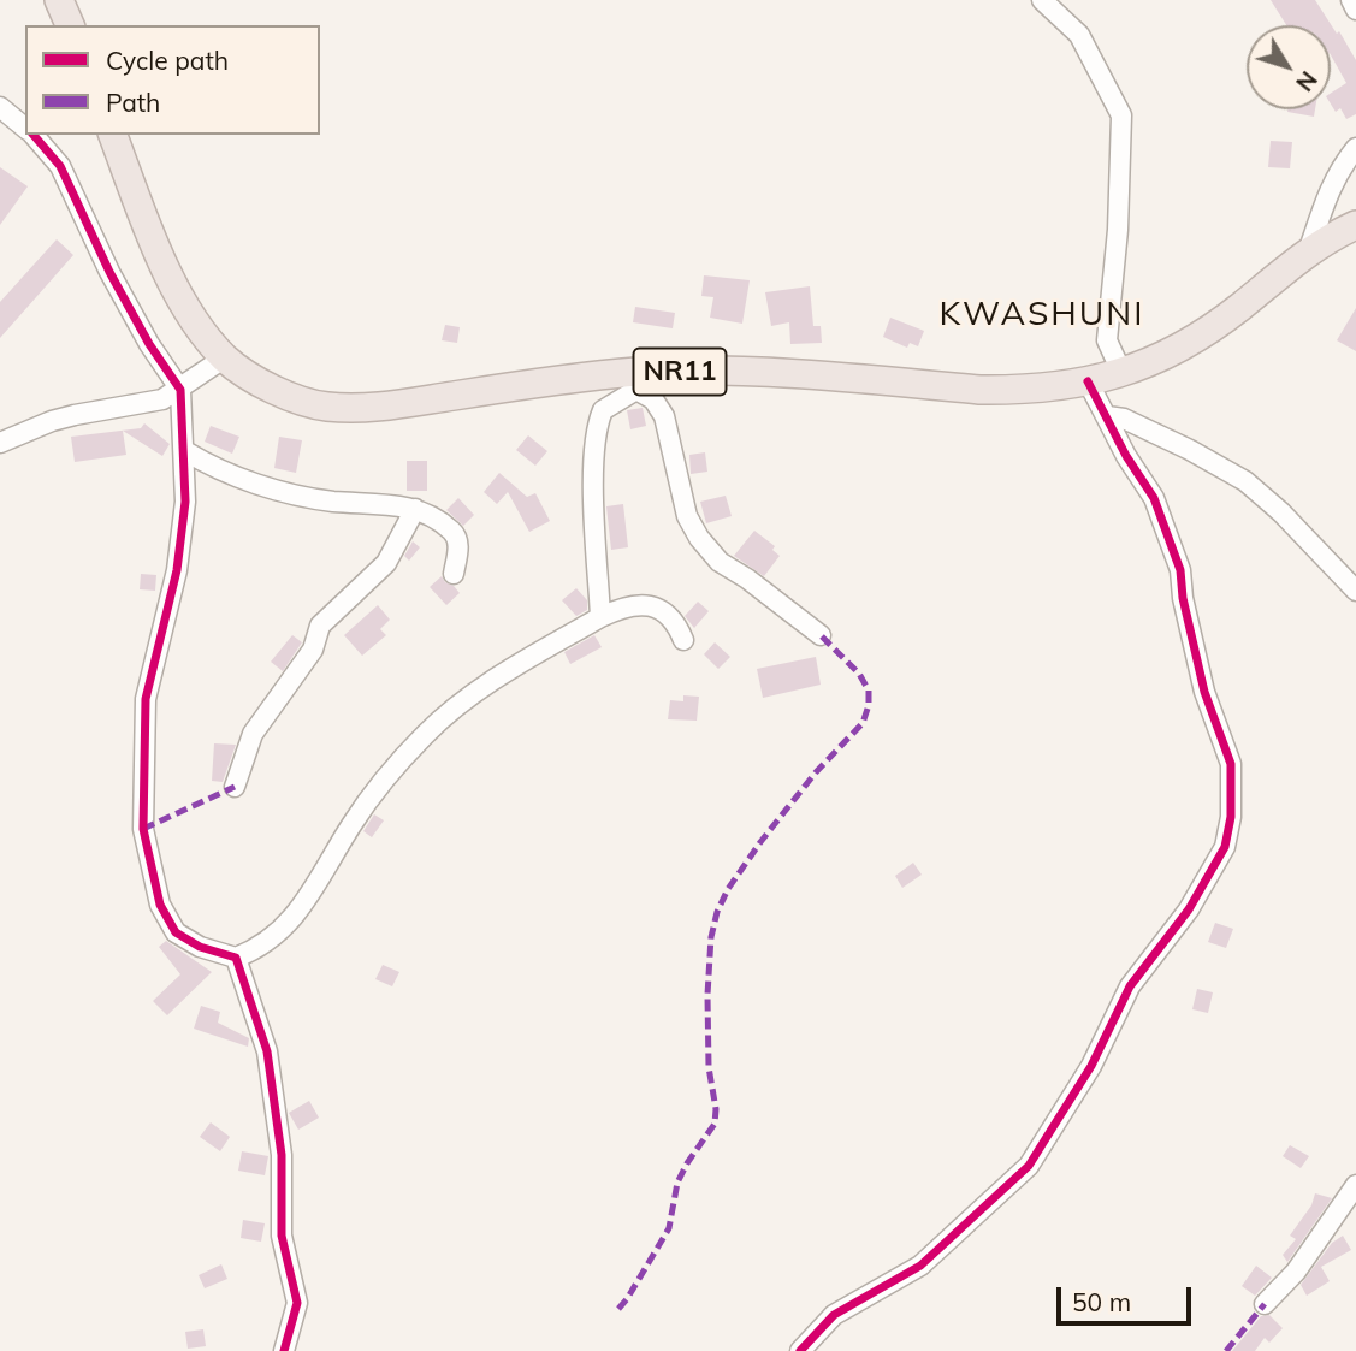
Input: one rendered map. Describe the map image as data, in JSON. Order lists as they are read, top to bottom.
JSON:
{
  "streets": {
    "highway": ["NR11"]
  },
  "districts": ["KWASHUNI"],
  "legend": ["Cycle path", "Path"],
  "scale_bar": "50 m",
  "north": "bottom right"
}
